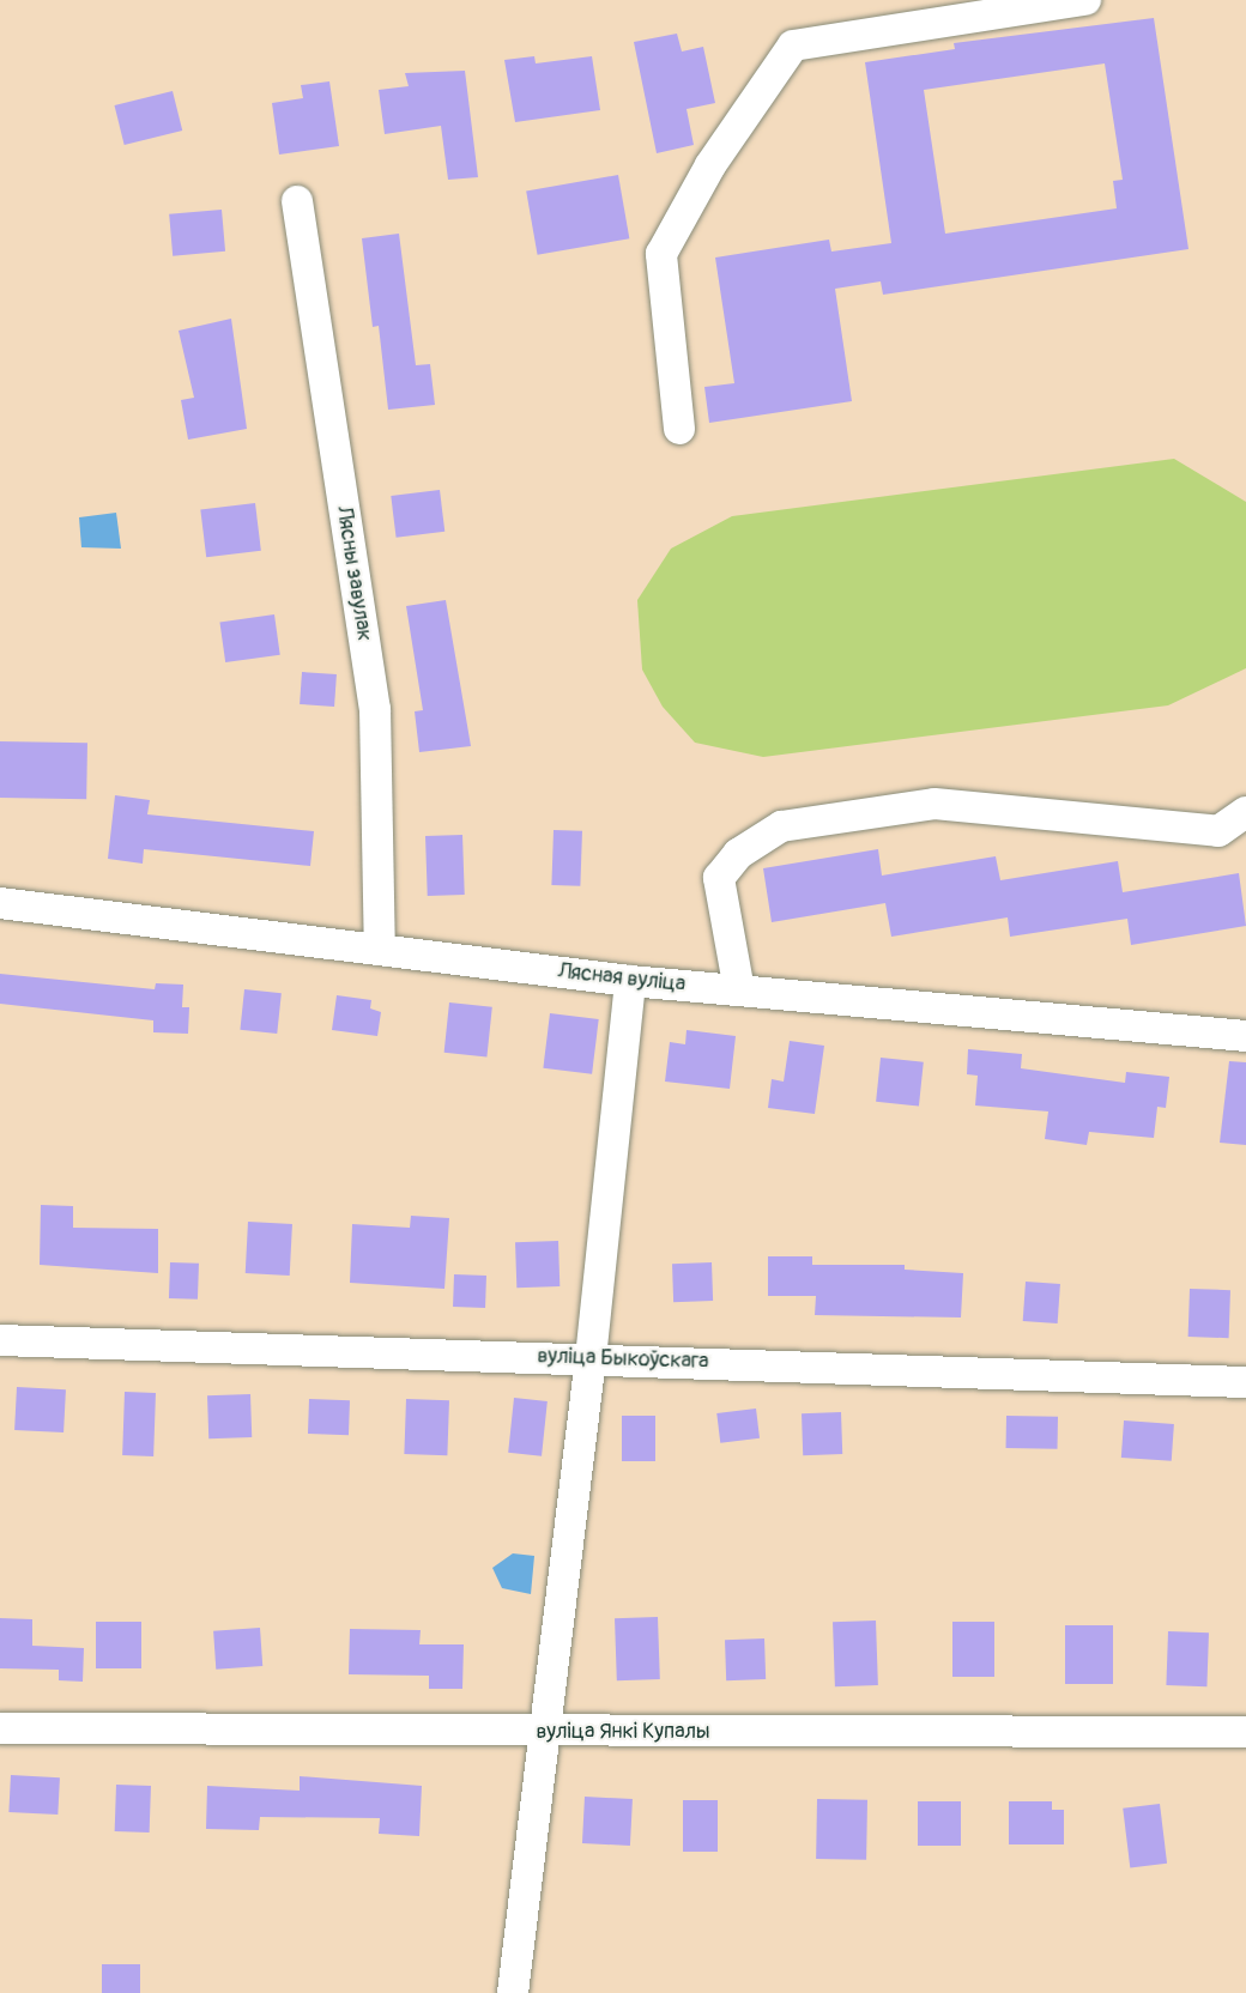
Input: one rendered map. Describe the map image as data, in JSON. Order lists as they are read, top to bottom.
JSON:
{
  "streets": {
    "street": [
      "Лясны завулак",
      "Лясная вуліца",
      "вуліца Быкоўскага",
      "вуліца Янкі Купалы"
    ]
  },
  "crossings": [
    ["Лясны завулак", "Лясная вуліца"]
  ]
}
